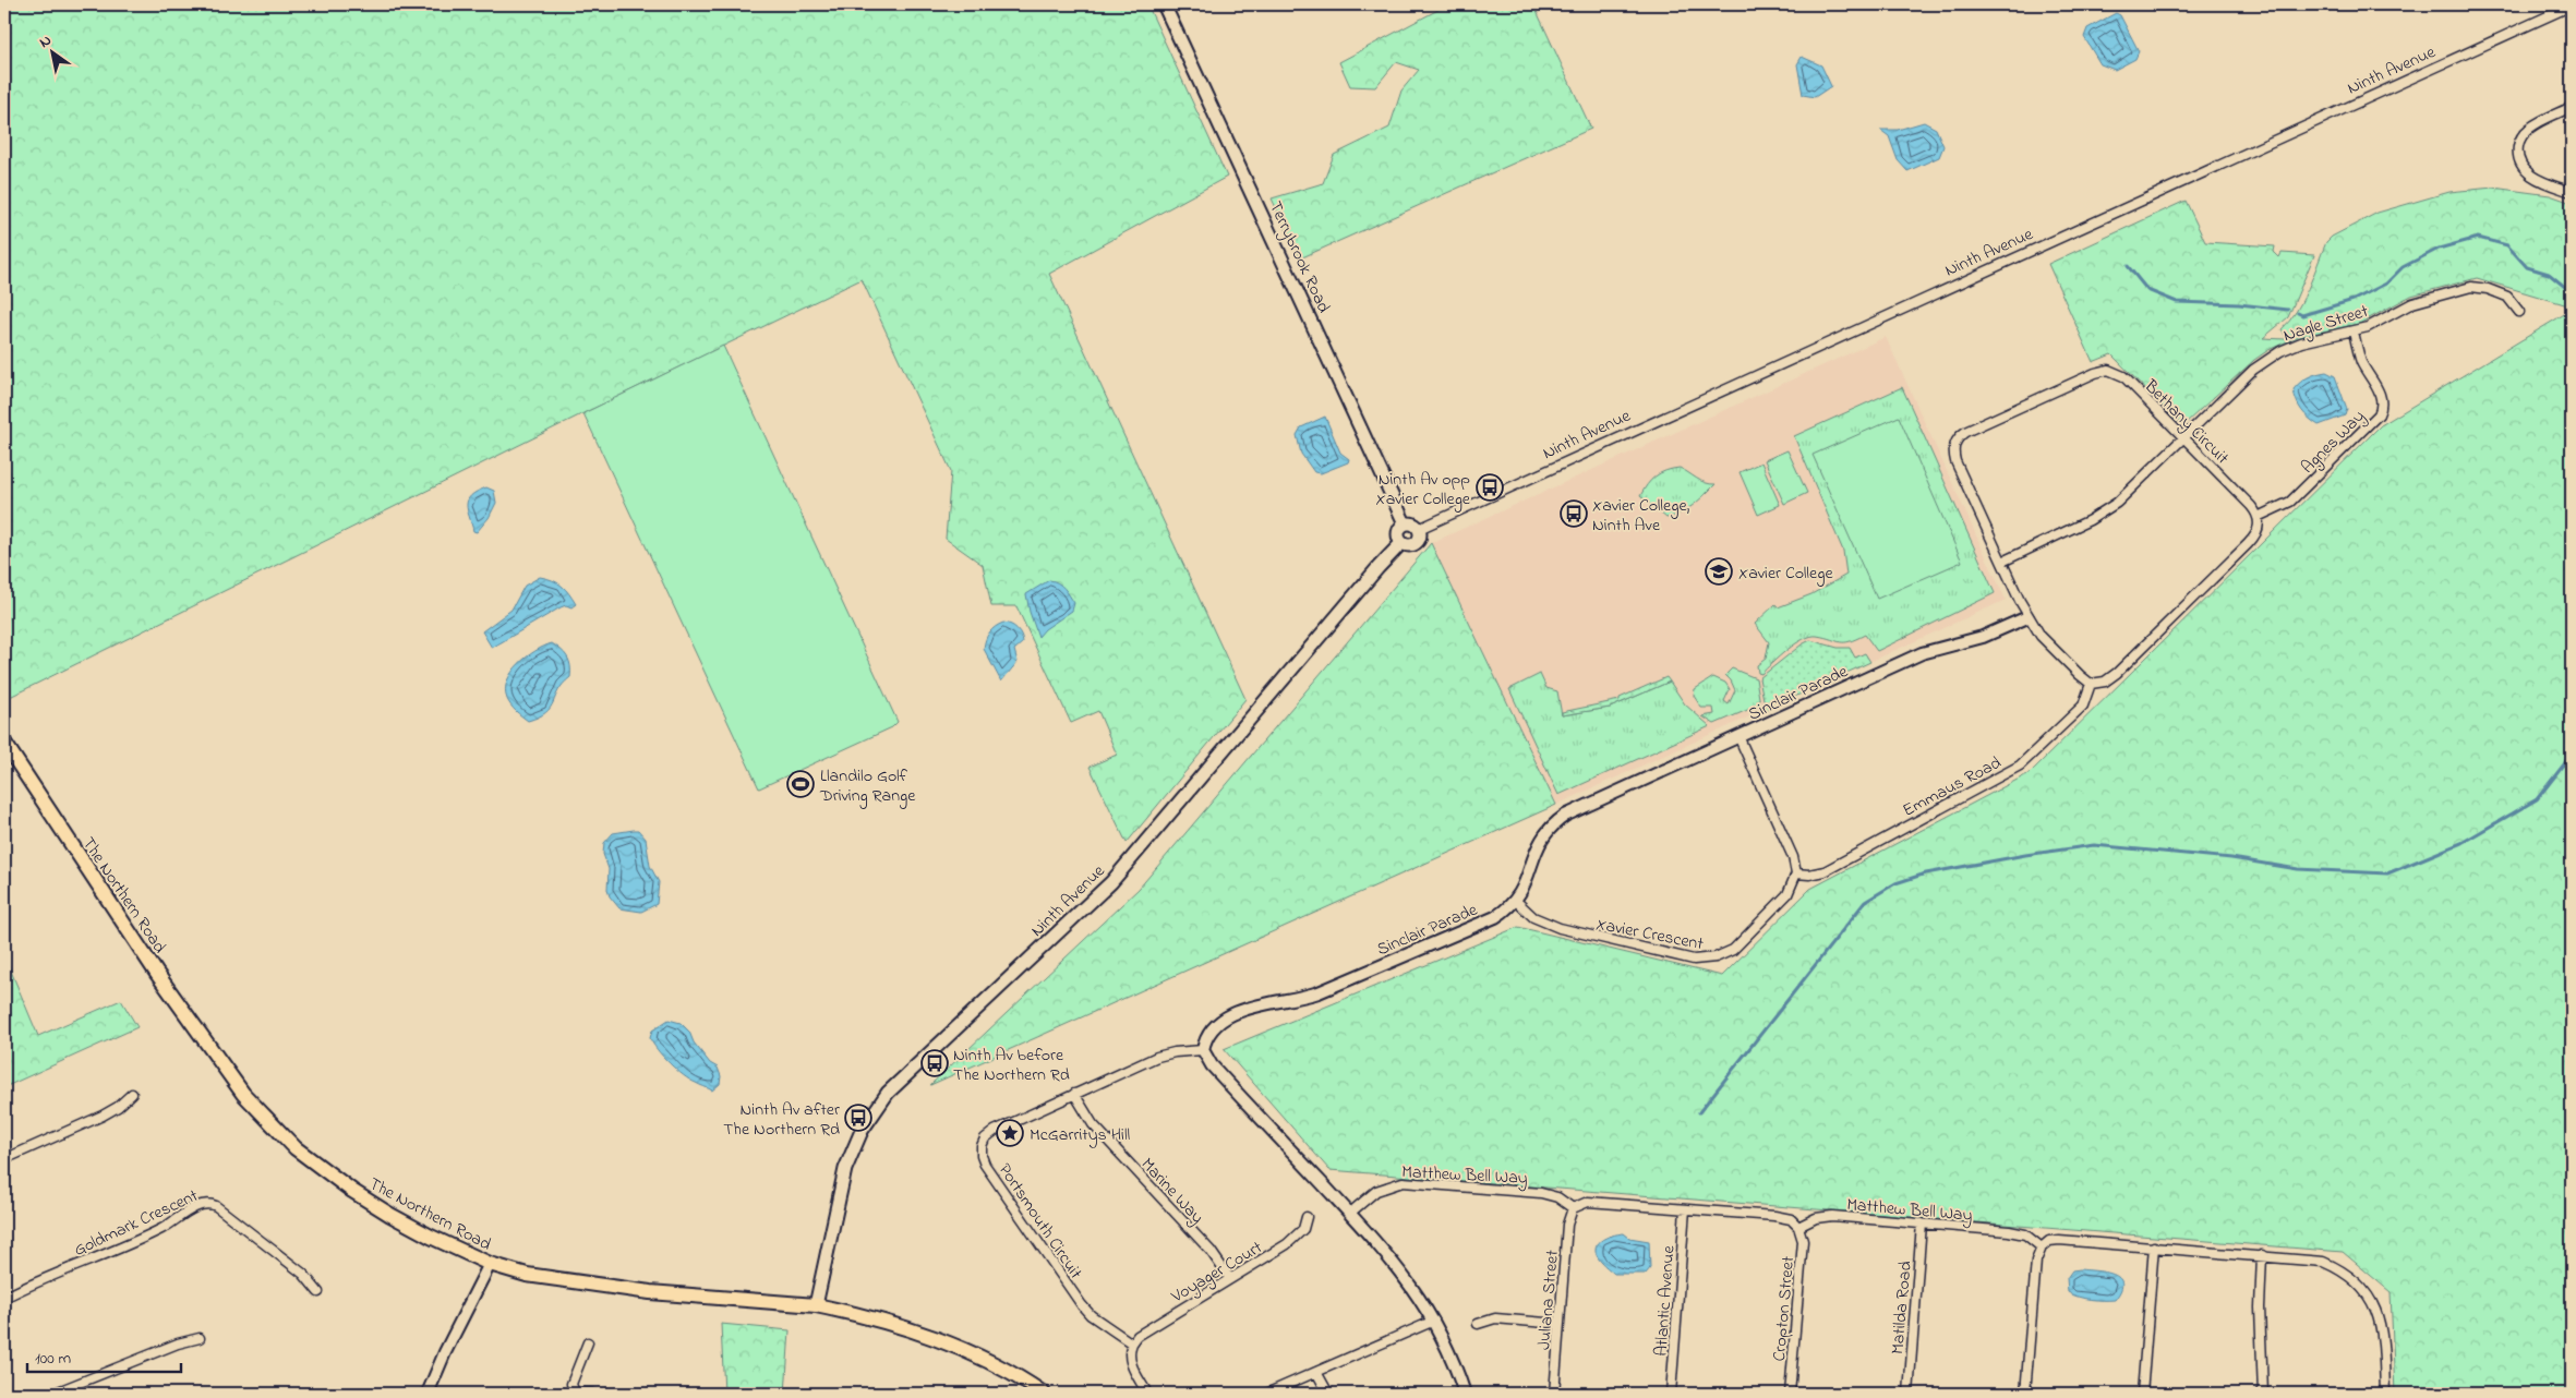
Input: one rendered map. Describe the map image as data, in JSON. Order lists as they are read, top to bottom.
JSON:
{
  "streets": {
    "highway": ["The Northern Road"],
    "main road": ["Ninth Avenue", "Terrybrook Road"],
    "street": [
      "Nagle Street",
      "Bethany Circuit",
      "Agnes Way",
      "Sinclair Parade",
      "Emmaus Road",
      "Xavier Crescent",
      "Matthew Bell Way",
      "Marine Way",
      "Portsmouth Circuit",
      "Goldmark Crescent",
      "Voyager Court",
      "Juliana Street",
      "Atlantic Avenue",
      "Matilda Road",
      "Cropton Street"
    ]
  },
  "crossings": [
    ["Ninth Avenue", "Terrybrook Road"],
    ["Ninth Avenue", "The Northern Road"],
    ["Nagle Street", "Bethany Circuit"],
    ["Nagle Street", "Agnes Way"],
    ["Bethany Circuit", "Agnes Way"],
    ["Bethany Circuit", "Sinclair Parade"],
    ["Bethany Circuit", "Emmaus Road"],
    ["Sinclair Parade", "Xavier Crescent"],
    ["Sinclair Parade", "Portsmouth Circuit"],
    ["Emmaus Road", "Xavier Crescent"],
    ["Matthew Bell Way", "Juliana Street"],
    ["Matthew Bell Way", "Matilda Road"],
    ["Matthew Bell Way", "Cropton Street"],
    ["Marine Way", "Portsmouth Circuit"],
    ["Marine Way", "Voyager Court"],
    ["Portsmouth Circuit", "Voyager Court"]
  ],
  "places": {
    "bus stop": [
      "Ninth Av opp Xavier College",
      "Xavier College, Ninth Ave",
      "Ninth Av before The Northern Rd",
      "Ninth Av after The Northern Rd"
    ],
    "school or university": ["Xavier College"],
    "sports": ["Llandilo Golf Driving Range"],
    "place": ["McGarritys Hill"]
  },
  "scale_bar": "100 m",
  "north": "top left"
}
